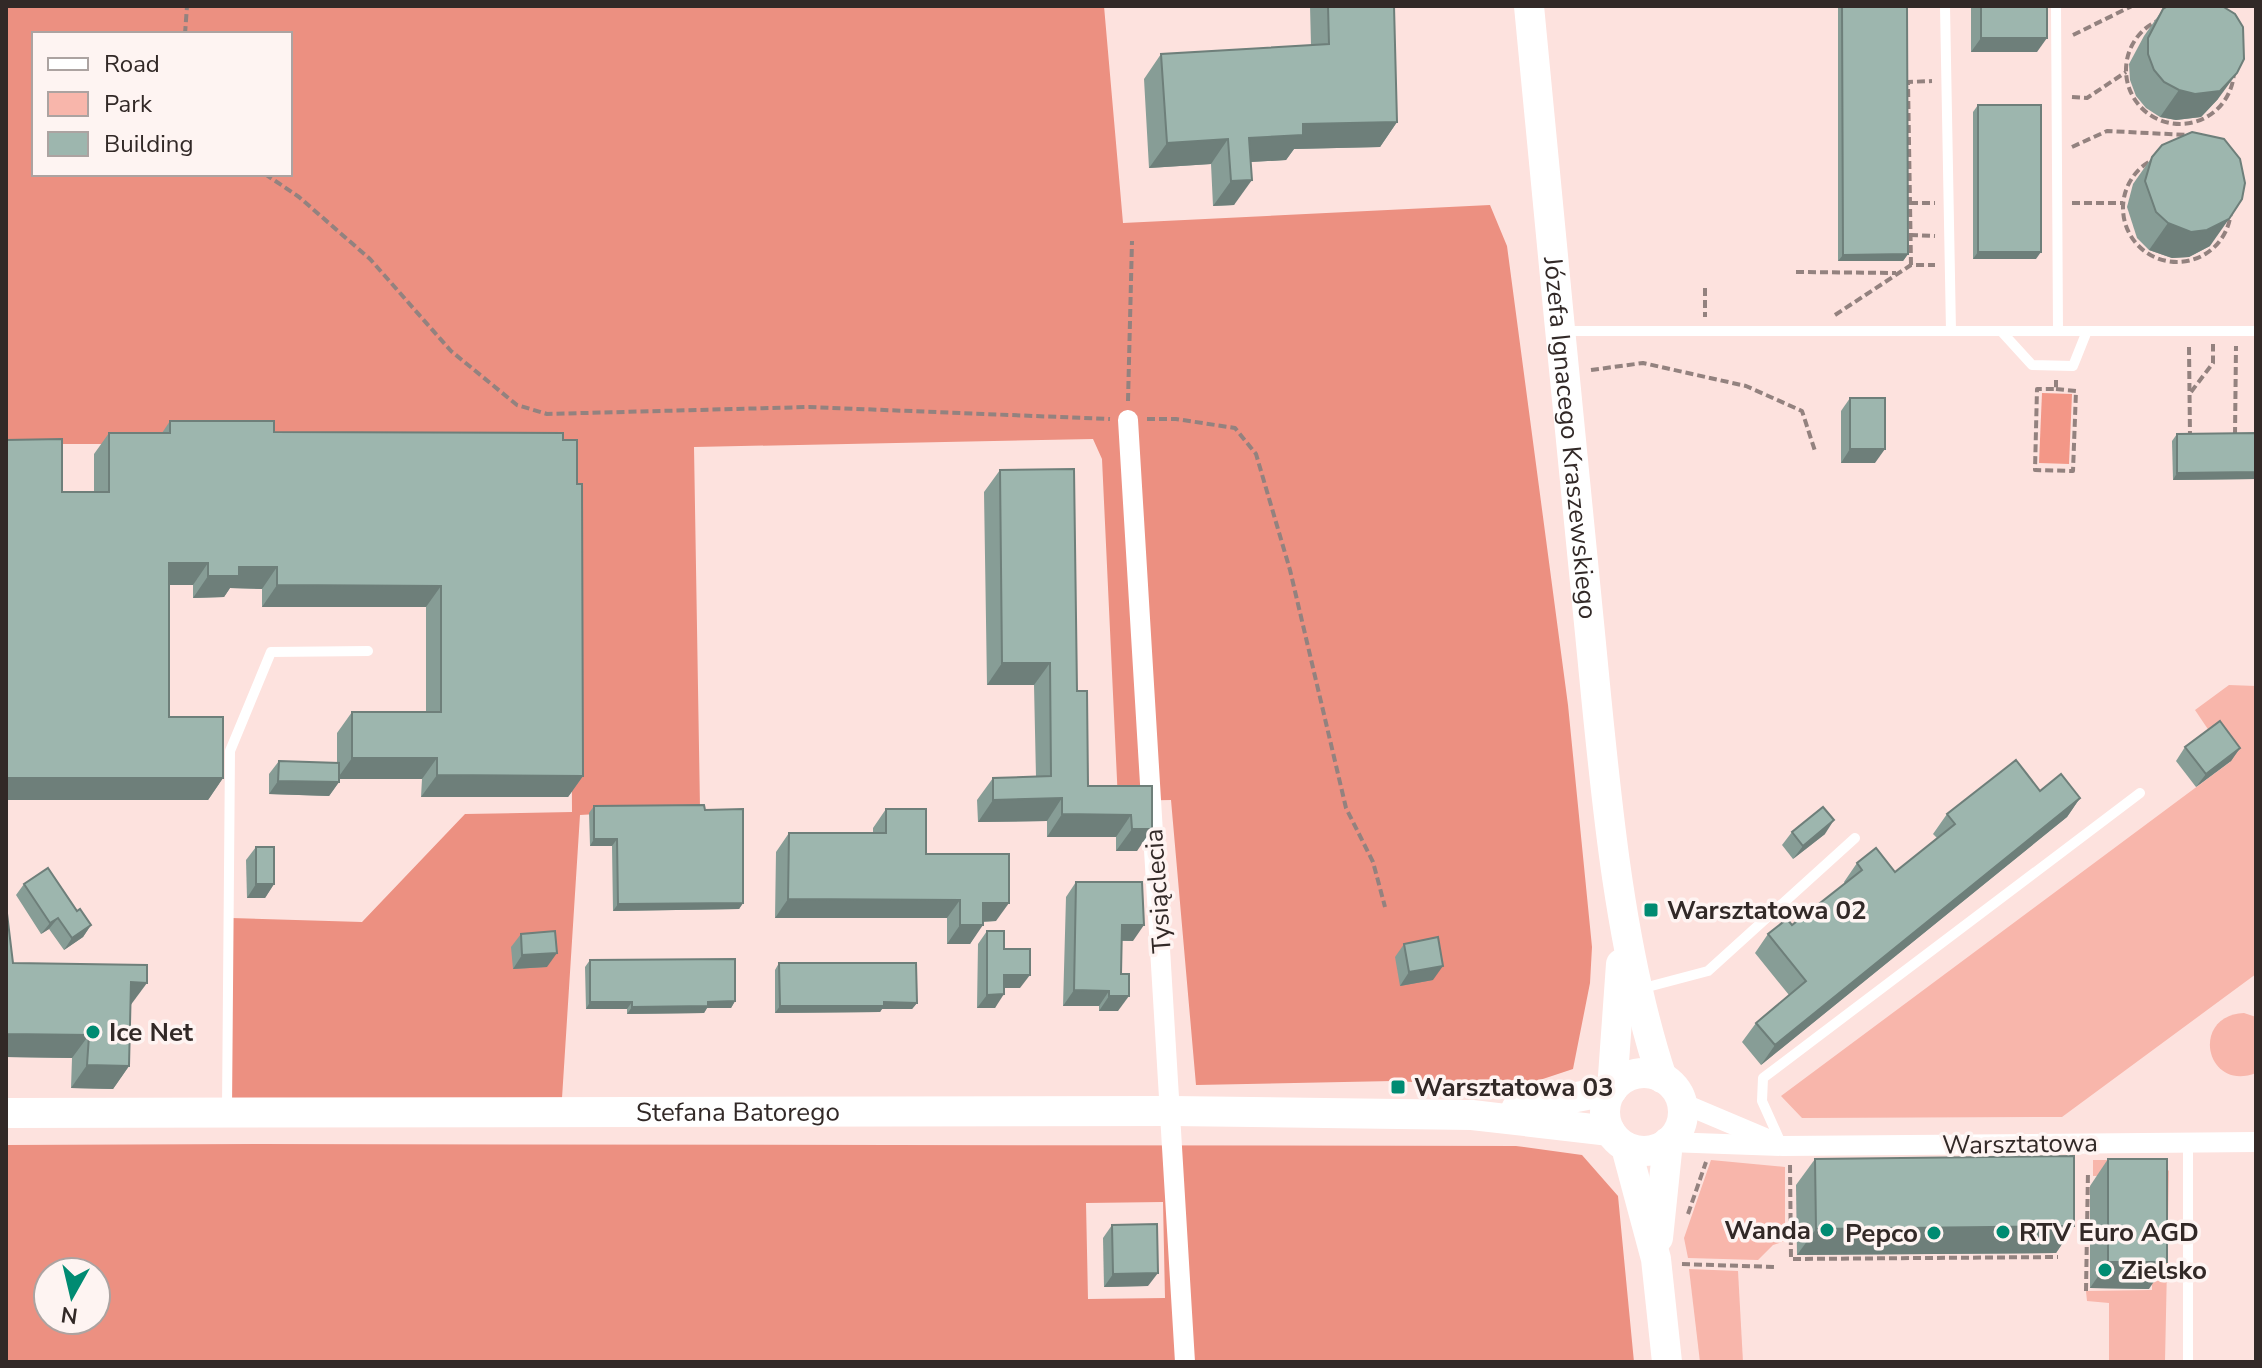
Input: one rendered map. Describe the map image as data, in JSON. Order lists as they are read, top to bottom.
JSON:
{
  "streets": {
    "street": [
      "Józefa Ignacego Kraszewskiego",
      "Tysiąclecia",
      "Stefana Batorego",
      "Warsztatowa"
    ]
  },
  "crossings": [
    ["Józefa Ignacego Kraszewskiego", "Stefana Batorego"],
    ["Józefa Ignacego Kraszewskiego", "Warsztatowa"],
    ["Tysiąclecia", "Stefana Batorego"],
    ["Stefana Batorego", "Warsztatowa"]
  ],
  "places": {
    "transit": ["Warsztatowa 02", "Warsztatowa 03"],
    "other": [
      "Ice Net",
      "Wanda",
      "RTV Euro AGD",
      "Pepco",
      "Zielsko"
    ]
  },
  "legend": ["Road", "Park", "Building"],
  "north": "bottom"
}
